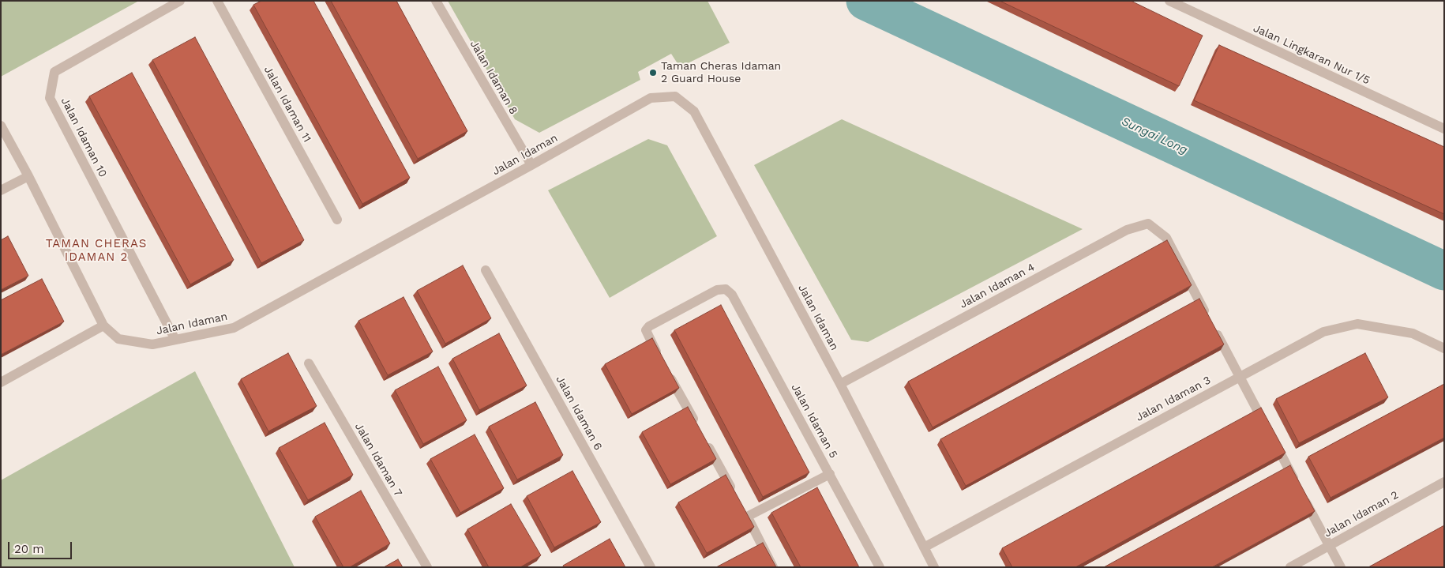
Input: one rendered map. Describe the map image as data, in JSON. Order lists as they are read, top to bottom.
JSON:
{
  "streets": {
    "street": [
      "Jalan Lingkaran Nur 1/5",
      "Jalan Idaman 8",
      "Jalan Idaman 11",
      "Jalan Idaman 10",
      "Jalan Idaman",
      "Jalan Idaman 4",
      "Jalan Idaman 3",
      "Jalan Idaman 6",
      "Jalan Idaman 5",
      "Jalan Idaman 7",
      "Jalan Idaman 2"
    ]
  },
  "crossings": [
    ["Jalan Idaman 8", "Jalan Idaman"],
    ["Jalan Idaman 10", "Jalan Idaman"],
    ["Jalan Idaman", "Jalan Idaman 4"],
    ["Jalan Idaman", "Jalan Idaman 3"],
    ["Jalan Idaman 4", "Jalan Idaman 3"]
  ],
  "districts": ["TAMAN CHERAS IDAMAN 2"],
  "water": ["Sungai Long"],
  "places": ["Taman Cheras Idaman 2 Guard House"],
  "scale_bar": "20 m"
}
